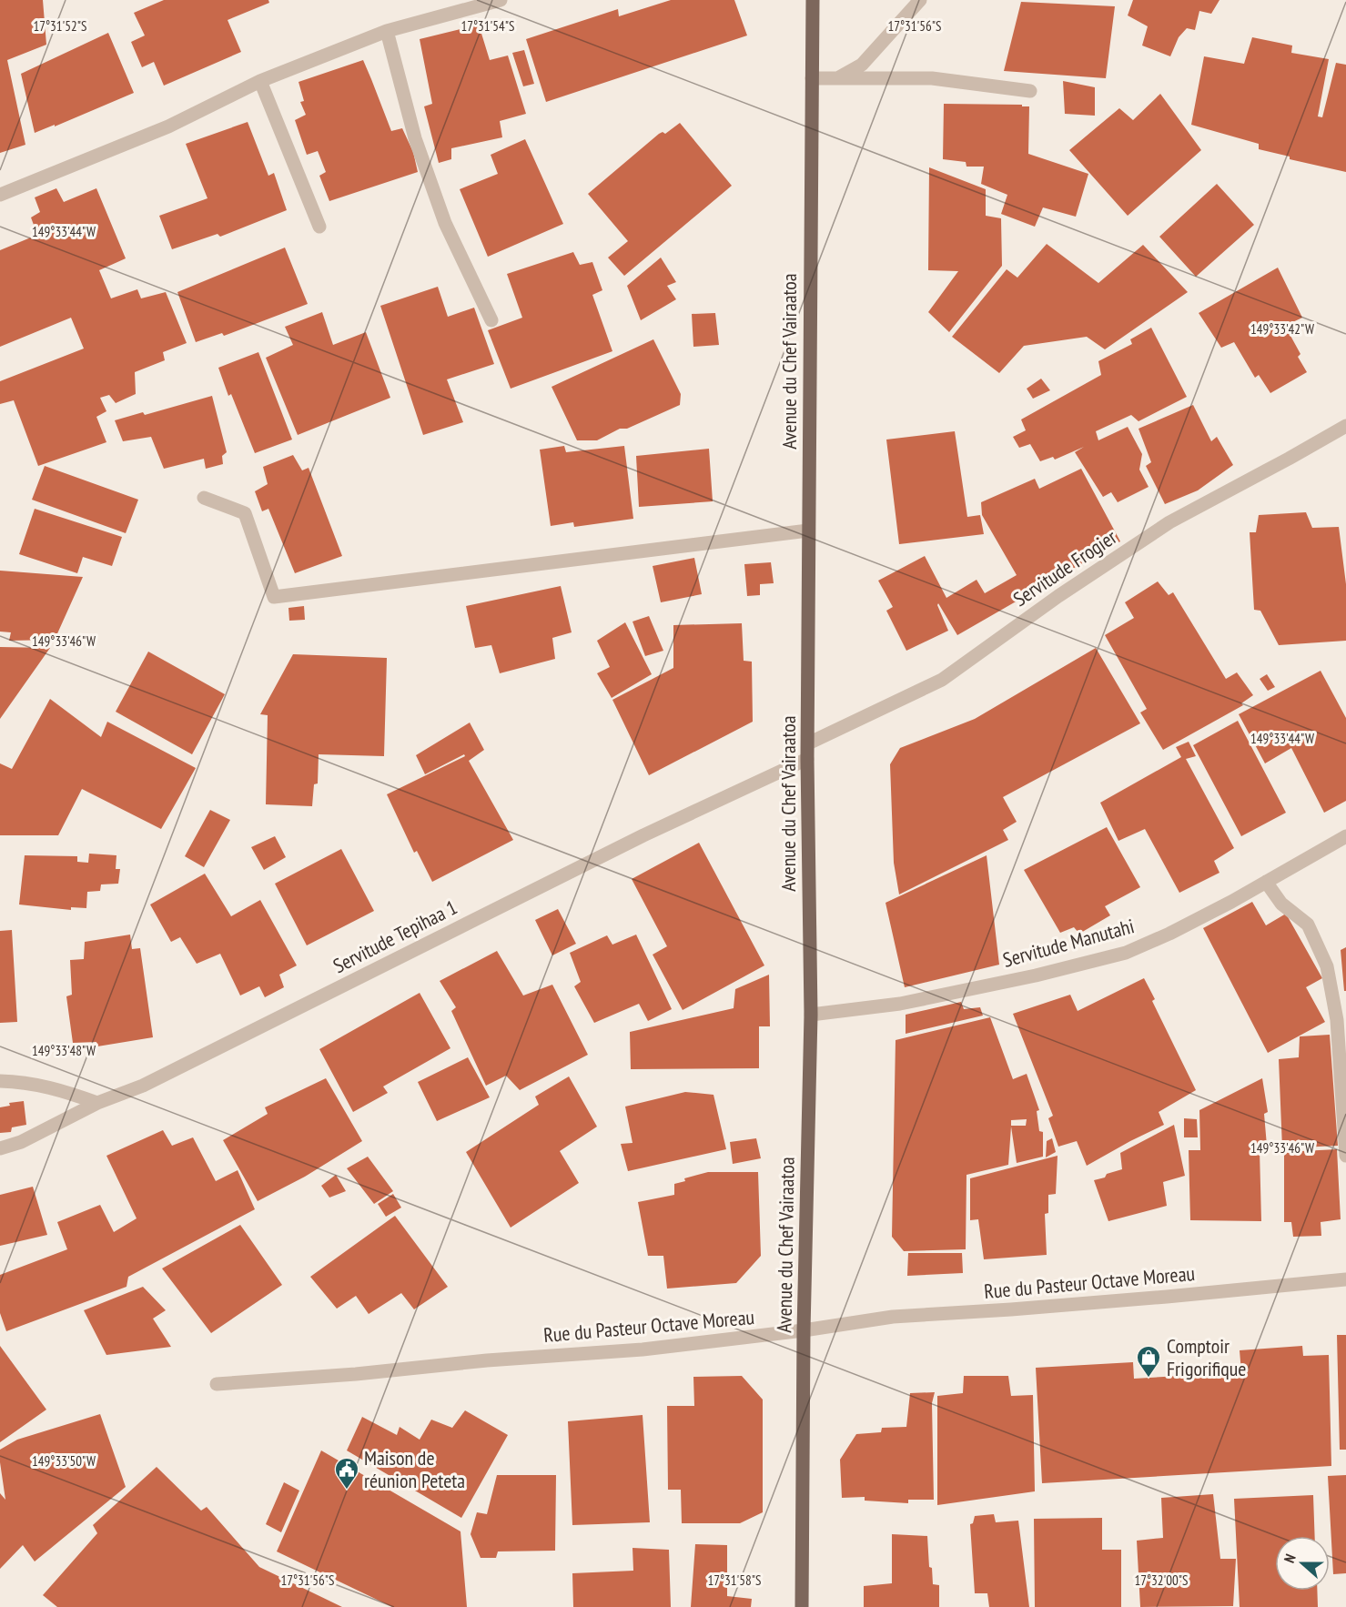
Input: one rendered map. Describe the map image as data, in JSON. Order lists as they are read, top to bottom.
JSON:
{
  "streets": {
    "main road": ["Avenue du Chef Vairaatoa"],
    "street": [
      "Servitude Frogier",
      "Servitude Tepihaa 1",
      "Servitude Manutahi",
      "Rue du Pasteur Octave Moreau"
    ]
  },
  "crossings": [
    ["Avenue du Chef Vairaatoa", "Servitude Frogier"],
    ["Avenue du Chef Vairaatoa", "Servitude Tepihaa 1"],
    ["Avenue du Chef Vairaatoa", "Servitude Manutahi"],
    ["Avenue du Chef Vairaatoa", "Rue du Pasteur Octave Moreau"]
  ],
  "places": {
    "shop": ["Comptoir Frigorifique"],
    "public building": ["Maison de réunion Peteta"]
  },
  "north": "left",
  "coordinates": [
    "17°31'54\"S",
    "17°31'52\"S",
    "17°31'56\"S",
    "149°33'44\"W",
    "149°33'42\"W",
    "149°33'46\"W",
    "149°33'48\"W",
    "149°33'50\"W",
    "17°31'58\"S",
    "17°32'00\"S"
  ]
}
